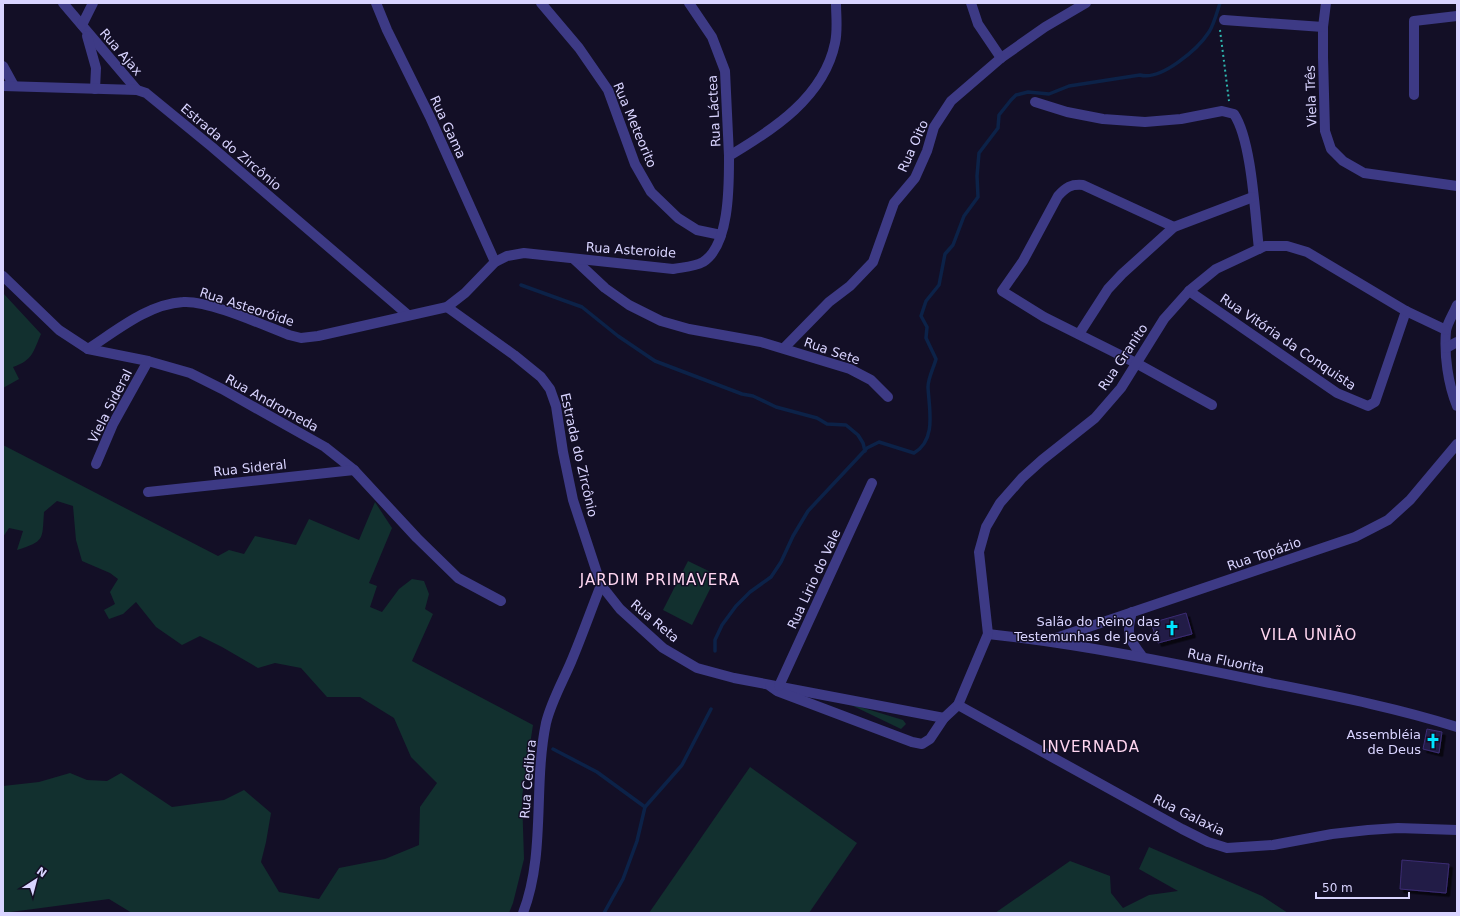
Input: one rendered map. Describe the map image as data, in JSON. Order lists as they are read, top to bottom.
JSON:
{
  "streets": {
    "street": [
      "Rua Ajax",
      "Viela Três",
      "Rua Láctea",
      "Rua Meteorito",
      "Rua Gama",
      "Rua Oito",
      "Estrada do Zircônio",
      "Rua Asteroide",
      "Rua Asteoróide",
      "Rua Vitória da Conquista",
      "Rua Sete",
      "Rua Granito",
      "Rua Andromeda",
      "Viela Sideral",
      "Rua Sideral",
      "Rua Topázio",
      "Rua Lirio do Vale",
      "Rua Reta",
      "Rua Fluorita",
      "Rua Cedibra",
      "Rua Galaxia"
    ]
  },
  "crossings": [
    ["Rua Ajax", "Estrada do Zircônio"],
    ["Rua Láctea", "Rua Asteroide"],
    ["Rua Meteorito", "Rua Asteroide"],
    ["Rua Gama", "Rua Asteroide"],
    ["Rua Oito", "Rua Sete"],
    ["Estrada do Zircônio", "Rua Asteroide"],
    ["Estrada do Zircônio", "Rua Asteoróide"],
    ["Estrada do Zircônio", "Rua Reta"],
    ["Estrada do Zircônio", "Rua Cedibra"],
    ["Rua Asteroide", "Rua Asteoróide"],
    ["Rua Asteroide", "Rua Sete"],
    ["Rua Asteoróide", "Rua Andromeda"],
    ["Rua Vitória da Conquista", "Rua Granito"],
    ["Rua Granito", "Rua Reta"],
    ["Rua Granito", "Rua Fluorita"],
    ["Rua Granito", "Rua Galaxia"],
    ["Rua Andromeda", "Viela Sideral"],
    ["Rua Andromeda", "Rua Sideral"],
    ["Rua Topázio", "Rua Fluorita"],
    ["Rua Lirio do Vale", "Rua Reta"],
    ["Rua Reta", "Rua Cedibra"],
    ["Rua Reta", "Rua Galaxia"]
  ],
  "districts": ["JARDIM PRIMAVERA", "VILA UNIÃO", "INVERNADA"],
  "places": {
    "church": ["Salão do Reino das Testemunhas de Jeová", "Assembléia de Deus"]
  },
  "scale_bar": "50 m",
  "north": "top right"
}
